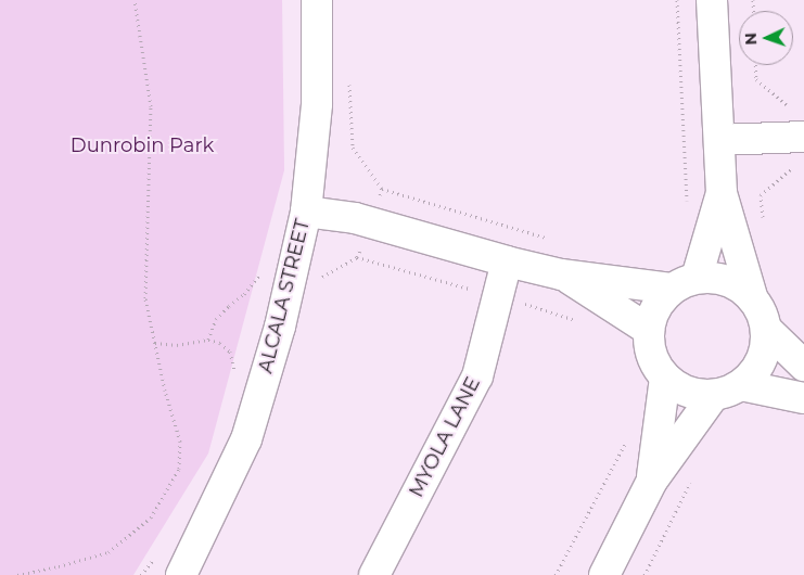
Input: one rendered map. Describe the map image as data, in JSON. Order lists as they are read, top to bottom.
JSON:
{
  "streets": {
    "street": ["ALCALA STREET", "MYOLA LANE"]
  },
  "parks": ["Dunrobin Park"],
  "north": "left"
}
